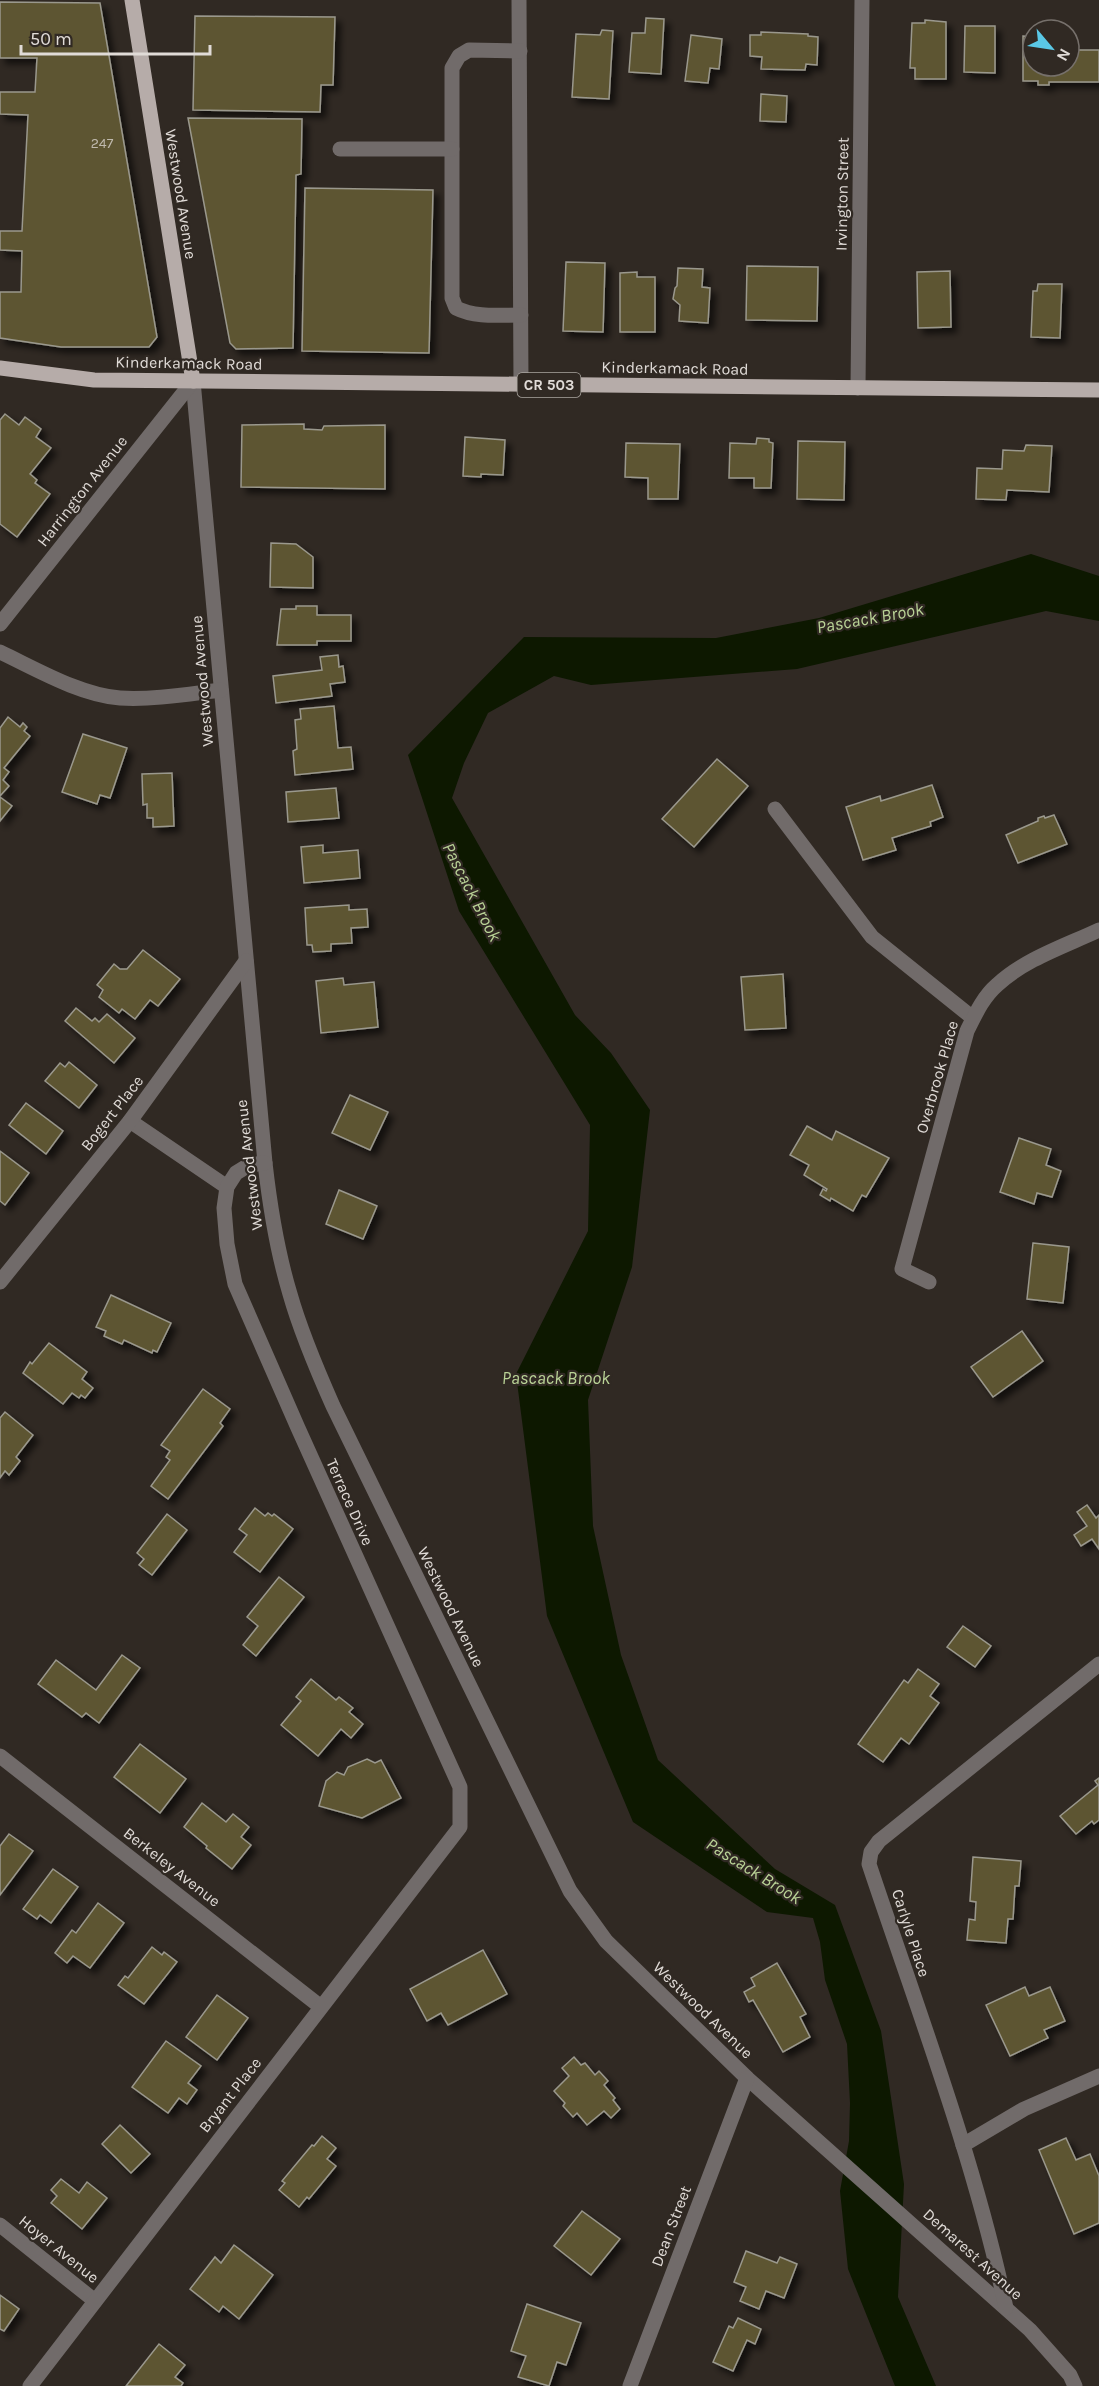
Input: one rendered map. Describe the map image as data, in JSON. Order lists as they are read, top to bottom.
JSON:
{
  "streets": {
    "main road": ["Westwood Avenue", "Kinderkamack Road", "CR 503"],
    "street": [
      "Irvington Street",
      "Harrington Avenue",
      "Overbrook Place",
      "Bogert Place",
      "Terrace Drive",
      "Berkeley Avenue",
      "Carlyle Place",
      "Bryant Place",
      "Dean Street",
      "Hoyer Avenue",
      "Demarest Avenue"
    ]
  },
  "crossings": [
    ["Westwood Avenue", "Kinderkamack Road"],
    ["Westwood Avenue", "Harrington Avenue"],
    ["Westwood Avenue", "Bogert Place"],
    ["Westwood Avenue", "Dean Street"],
    ["Westwood Avenue", "Demarest Avenue"],
    ["Irvington Street", "Kinderkamack Road"],
    ["Kinderkamack Road", "Harrington Avenue"],
    ["Terrace Drive", "Bryant Place"],
    ["Berkeley Avenue", "Bryant Place"],
    ["Carlyle Place", "Demarest Avenue"],
    ["Bryant Place", "Hoyer Avenue"]
  ],
  "water": ["Pascack Brook"],
  "house_numbers": ["247"],
  "scale_bar": "50 m",
  "north": "bottom right"
}
